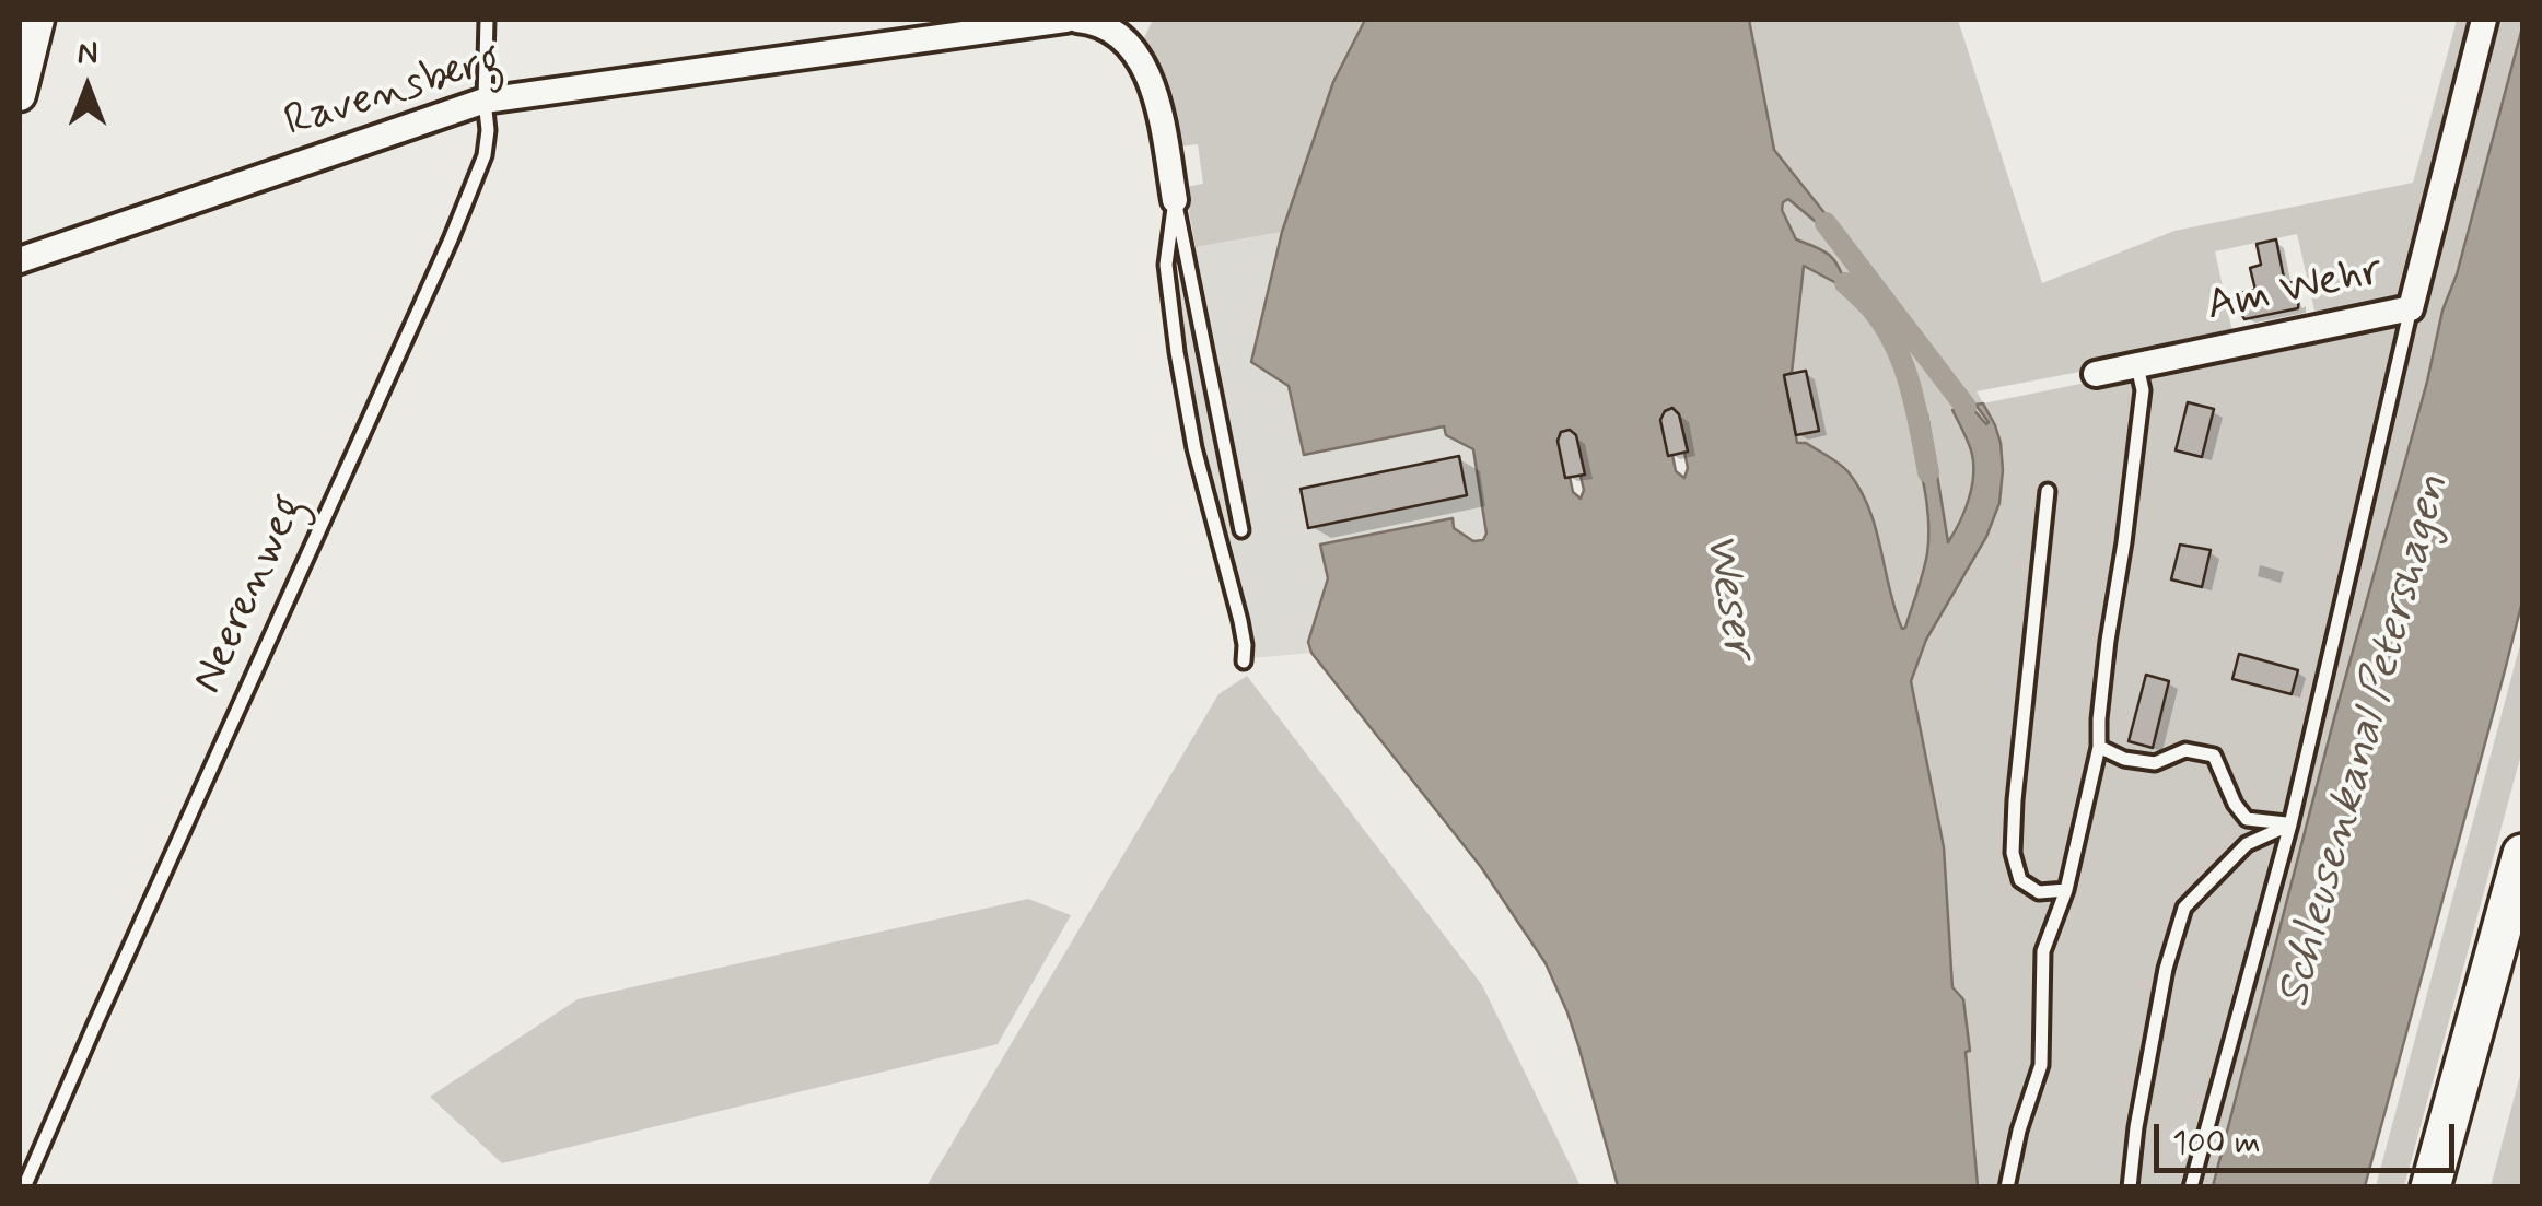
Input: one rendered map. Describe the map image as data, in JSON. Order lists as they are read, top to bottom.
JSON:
{
  "streets": {
    "street": ["Ravensberg", "Am Wehr"],
    "lane": ["Neerenweg"]
  },
  "crossings": [
    ["Ravensberg", "Neerenweg"]
  ],
  "water": ["Weser", "Schleusenkanal Petershagen"],
  "scale_bar": "100 m",
  "north": "top"
}
